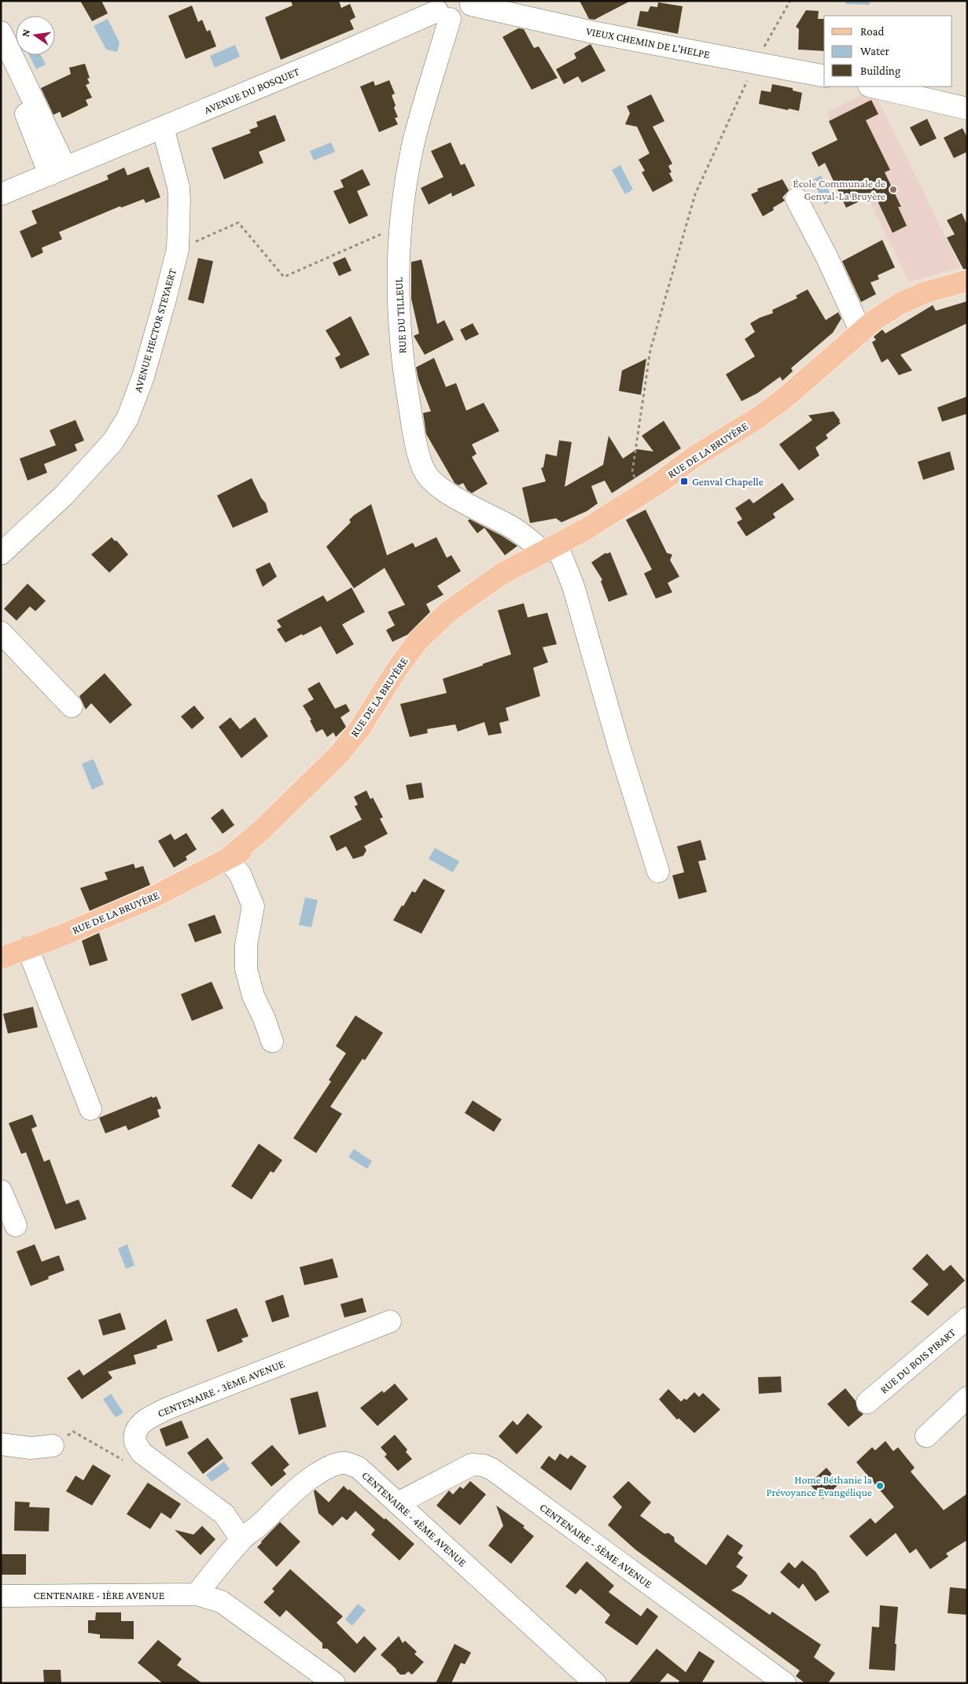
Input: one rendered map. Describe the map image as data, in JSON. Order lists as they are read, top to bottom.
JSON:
{
  "streets": {
    "main road": ["RUE DE LA BRUYÈRE"],
    "street": [
      "VIEUX CHEMIN DE L'HELPE",
      "AVENUE DU BOSQUET",
      "RUE DU TILLEUL",
      "AVENUE HECTOR STEYAERT",
      "RUE DU BOIS PIRART",
      "CENTENAIRE - 3ÈME AVENUE",
      "CENTENAIRE - 4ÈME AVENUE",
      "CENTENAIRE - 5ÈME AVENUE",
      "CENTENAIRE - 1ÈRE AVENUE"
    ]
  },
  "crossings": [
    ["VIEUX CHEMIN DE L'HELPE", "AVENUE DU BOSQUET"],
    ["VIEUX CHEMIN DE L'HELPE", "RUE DU TILLEUL"],
    ["AVENUE DU BOSQUET", "RUE DU TILLEUL"],
    ["AVENUE DU BOSQUET", "AVENUE HECTOR STEYAERT"],
    ["RUE DU TILLEUL", "RUE DE LA BRUYÈRE"],
    ["CENTENAIRE - 4ÈME AVENUE", "CENTENAIRE - 5ÈME AVENUE"],
    ["CENTENAIRE - 4ÈME AVENUE", "CENTENAIRE - 1ÈRE AVENUE"]
  ],
  "places": {
    "other": ["École Communale de Genval-La Bruyère", "Home Béthanie la Prévoyance Evangélique"],
    "transit": ["Genval Chapelle"]
  },
  "legend": ["Road", "Water", "Building"],
  "north": "left"
}
